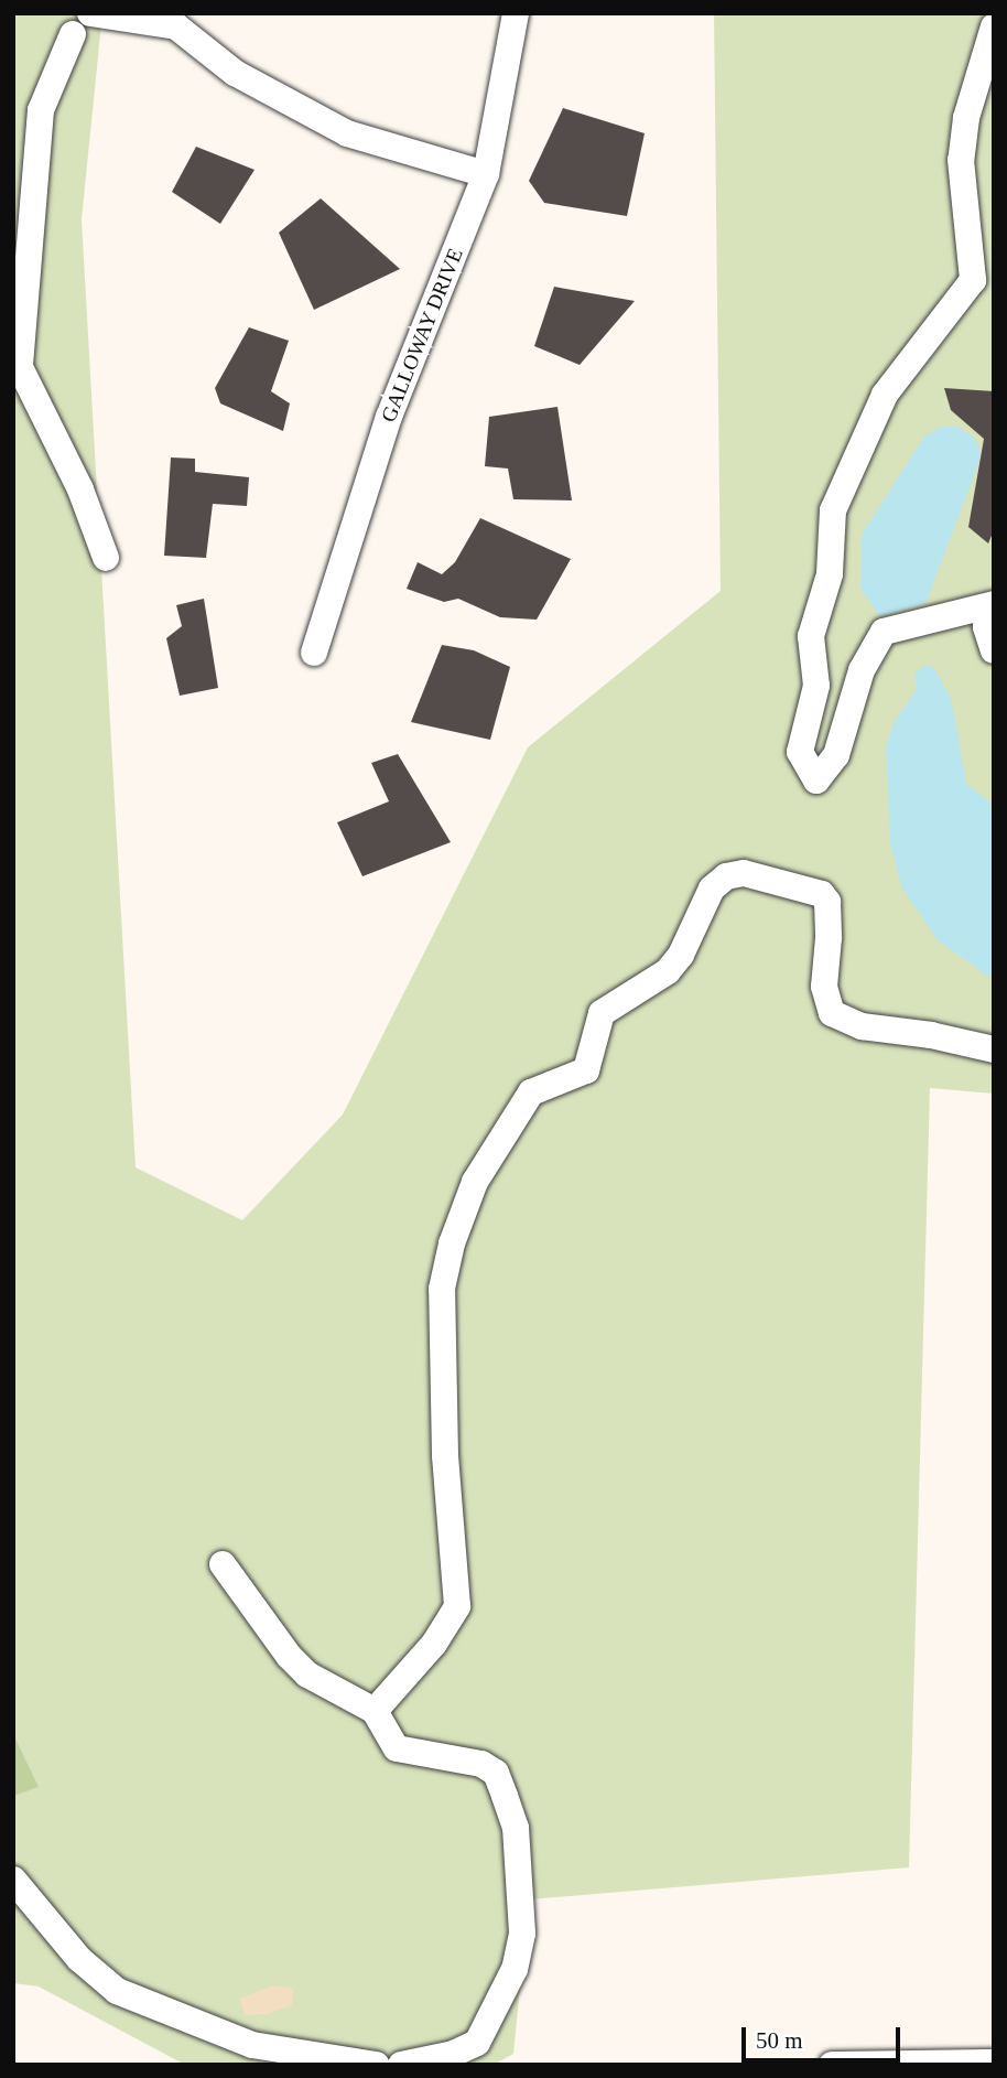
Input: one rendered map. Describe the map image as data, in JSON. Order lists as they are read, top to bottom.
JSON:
{
  "streets": {
    "street": ["GALLOWAY DRIVE"]
  },
  "scale_bar": "50 m"
}
